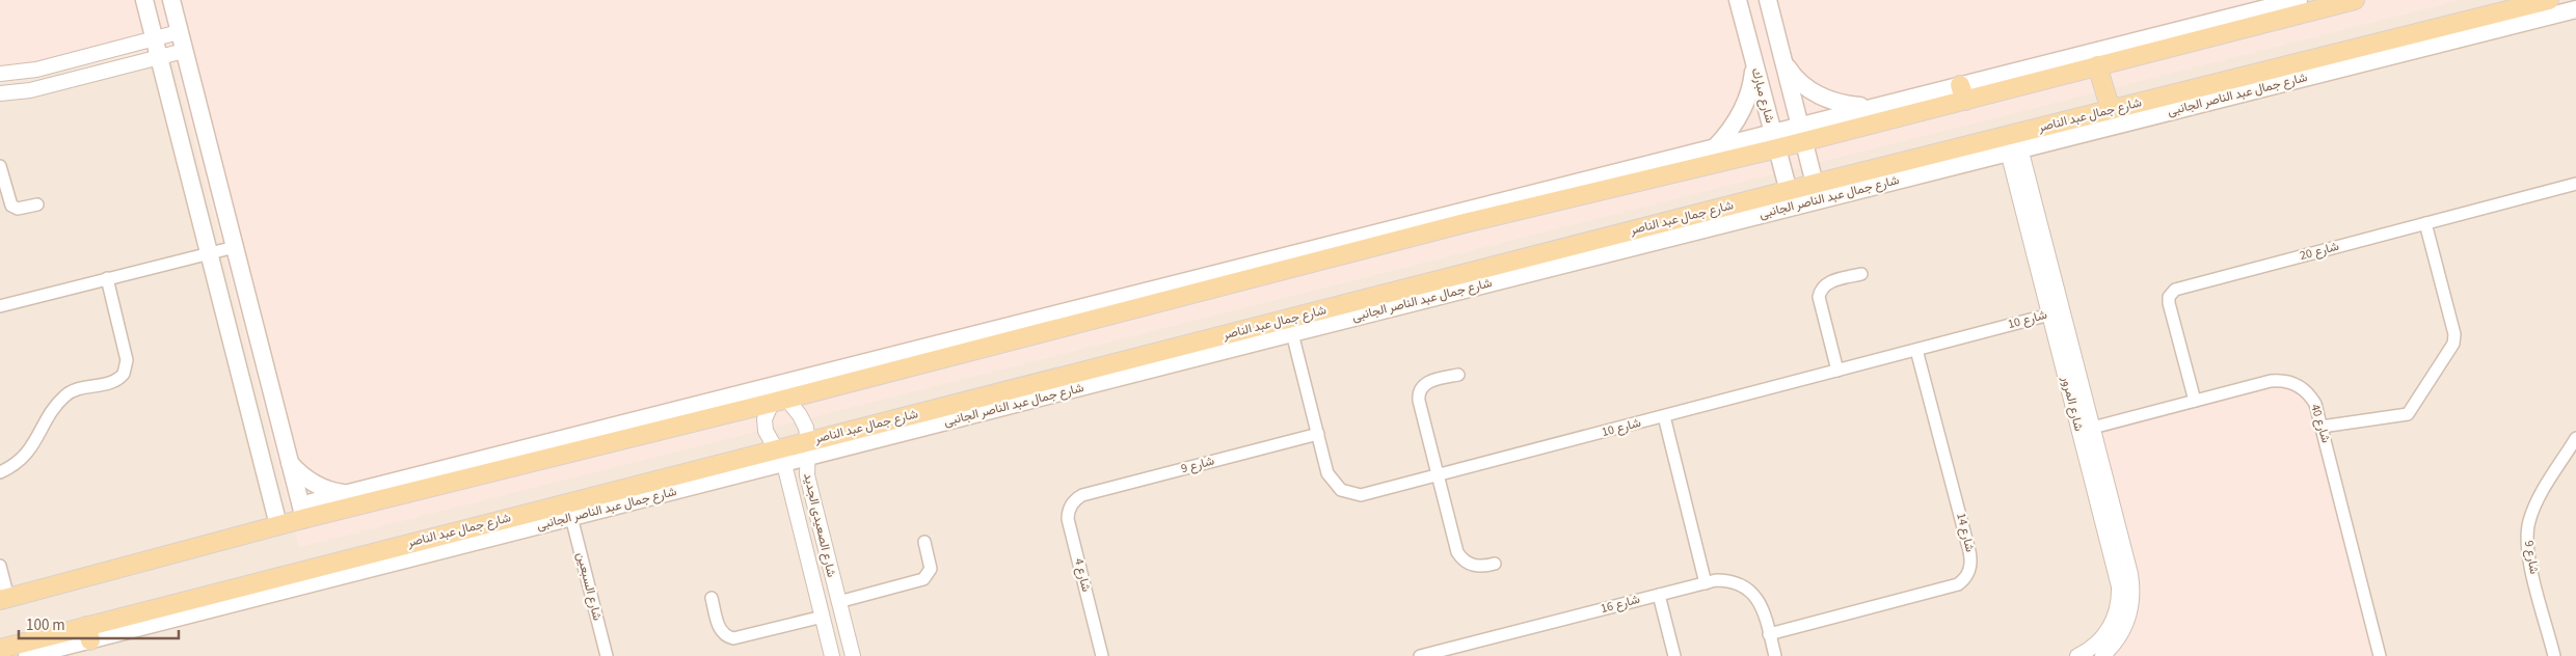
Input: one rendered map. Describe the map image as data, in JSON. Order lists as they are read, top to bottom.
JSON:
{
  "streets": {
    "main road": ["شارع جمال عبد الناصر الجانبى", "شارع مبارك", "شارع جمال عبد الناصر"],
    "street": [
      "شارع 20",
      "شارع 10",
      "شارع المرور",
      "شارع 40",
      "شارع 9",
      "شارع الصعيدى الجديد",
      "شارع 14",
      "شارع 4",
      "شارع السبعين",
      "شارع 16"
    ]
  },
  "crossings": [
    ["شارع جمال عبد الناصر الجانبى", "شارع مبارك"],
    ["شارع جمال عبد الناصر الجانبى", "شارع جمال عبد الناصر"],
    ["شارع جمال عبد الناصر الجانبى", "شارع 10"],
    ["شارع جمال عبد الناصر الجانبى", "شارع المرور"],
    ["شارع جمال عبد الناصر الجانبى", "شارع الصعيدى الجديد"],
    ["شارع جمال عبد الناصر الجانبى", "شارع السبعين"],
    ["شارع مبارك", "شارع جمال عبد الناصر"],
    ["شارع جمال عبد الناصر", "شارع المرور"],
    ["شارع جمال عبد الناصر", "شارع الصعيدى الجديد"],
    ["شارع 20", "شارع 40"],
    ["شارع 10", "شارع المرور"],
    ["شارع 10", "شارع 9"],
    ["شارع 10", "شارع 14"],
    ["شارع المرور", "شارع 40"],
    ["شارع 9", "شارع 4"],
    ["شارع 14", "شارع 16"]
  ],
  "scale_bar": "100 m"
}
